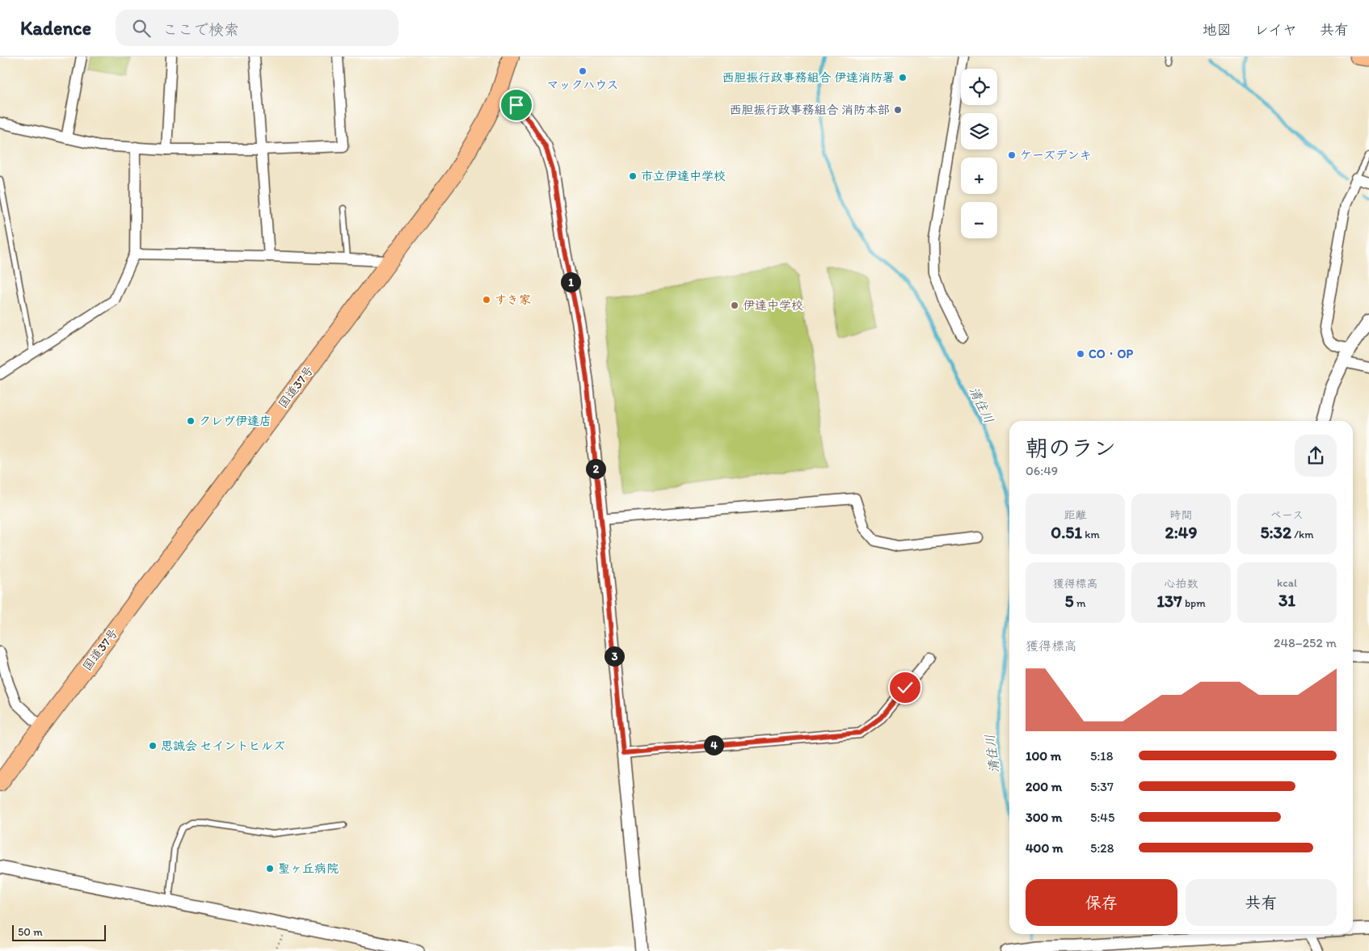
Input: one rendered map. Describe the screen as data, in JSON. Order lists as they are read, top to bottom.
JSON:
{
  "streets": {
    "highway": ["国道37号"]
  },
  "water": ["清住川"],
  "places": [
    "マックハウス",
    "西胆振行政事務組合 伊達消防署",
    "西胆振行政事務組合 消防本部",
    "ケーズデンキ",
    "市立伊達中学校",
    "すき家",
    "伊達中学校",
    "CO・OP",
    "クレヴ伊達店",
    "思誠会 セイントヒルズ",
    "聖ヶ丘病院"
  ],
  "scale_bar": "50 m",
  "page": {
    "header": "Kadence",
    "search": "ここで検索",
    "nav": ["地図", "レイヤ", "共有"],
    "map_buttons": ["+", "−"],
    "pins": [
      "1",
      "2",
      "3",
      "4"
    ],
    "heading": ["朝のラン", "06:49"],
    "stats": [
      ["距離", "0.51 km"],
      ["時間", "2:49"],
      ["ペース", "5:32 /km"],
      ["獲得標高", "5 m"],
      ["心拍数", "137 bpm"],
      ["kcal", "31"]
    ],
    "chart": ["獲得標高", "248–252 m"],
    "list": [
      {
        "name": "100 m",
        "note": "5:18"
      },
      {
        "name": "200 m",
        "note": "5:37"
      },
      {
        "name": "300 m",
        "note": "5:45"
      },
      {
        "name": "400 m",
        "note": "5:28"
      }
    ],
    "buttons": ["保存", "共有"],
    "scale": "50 m"
  }
}
